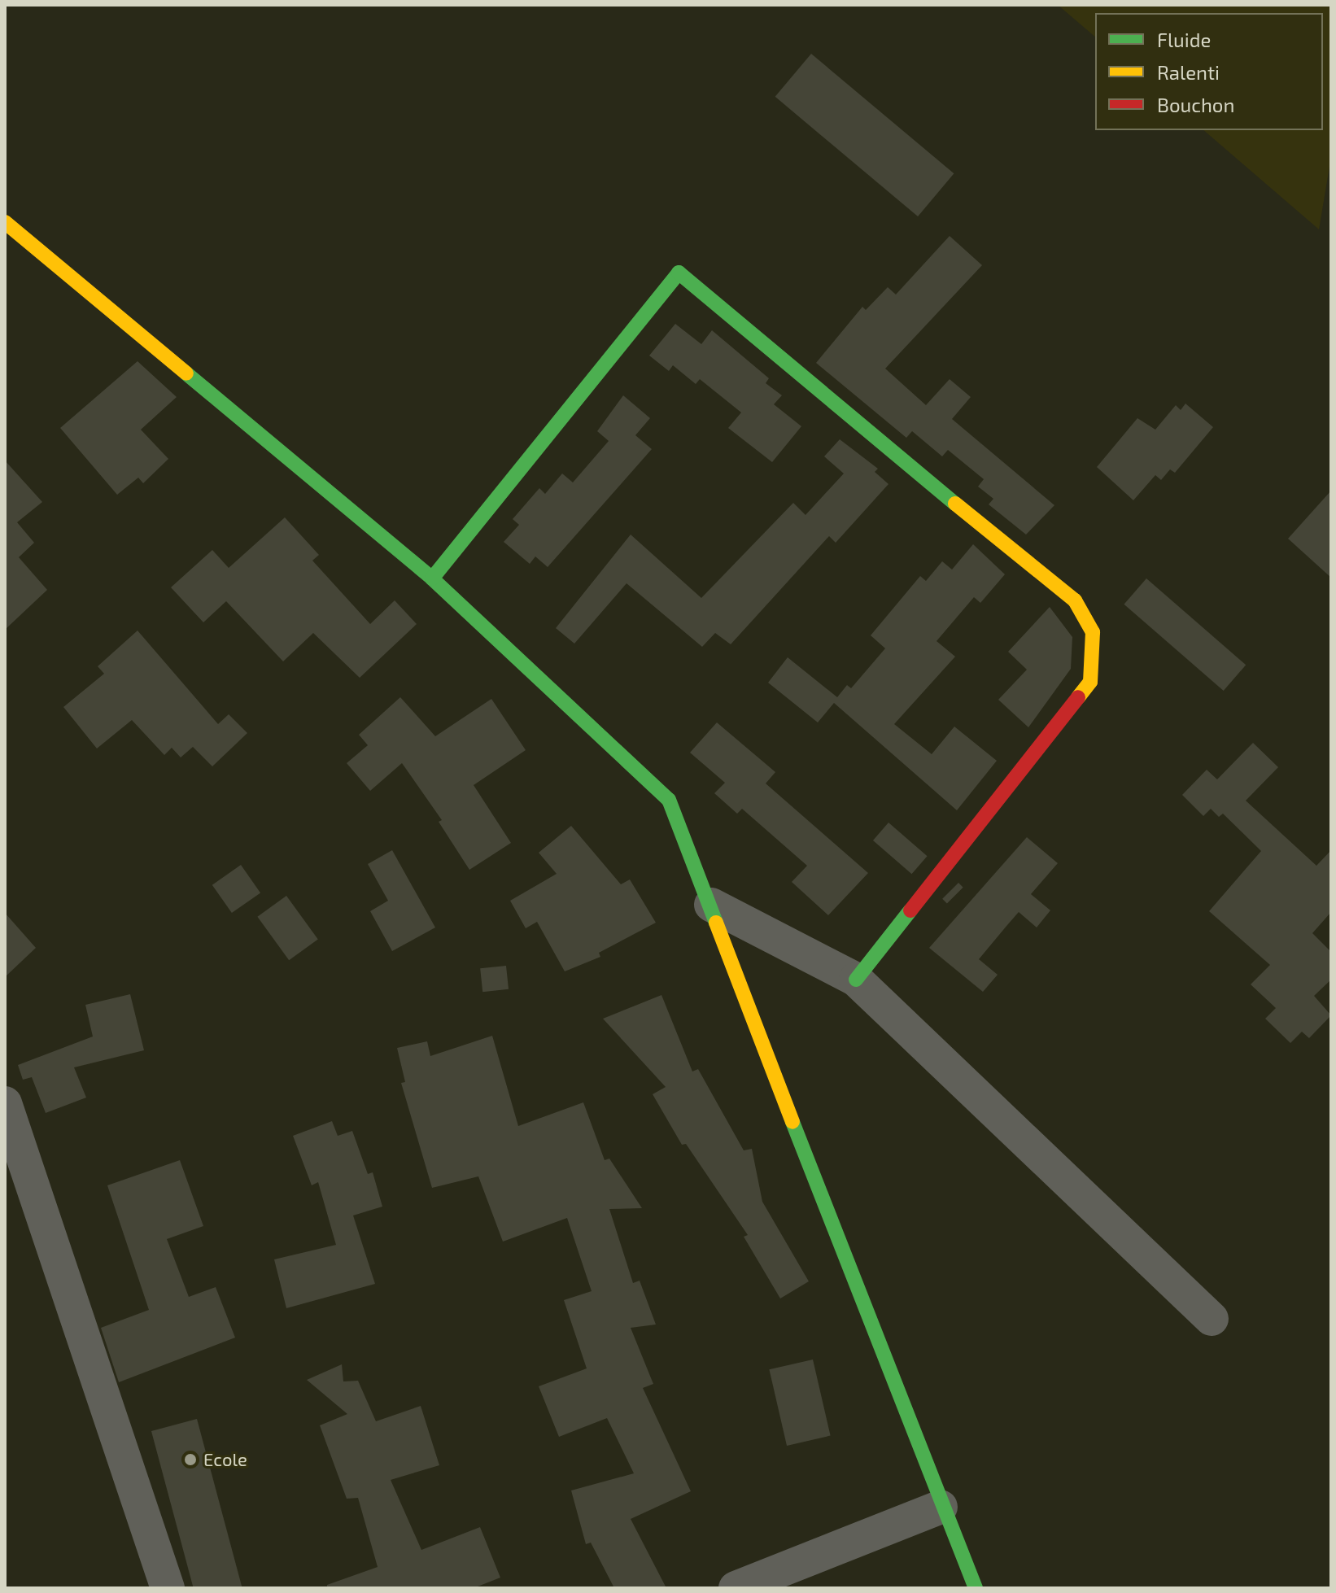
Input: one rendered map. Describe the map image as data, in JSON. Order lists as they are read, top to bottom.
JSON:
{
  "places": ["Ecole"],
  "legend": ["Fluide", "Ralenti", "Bouchon"]
}
